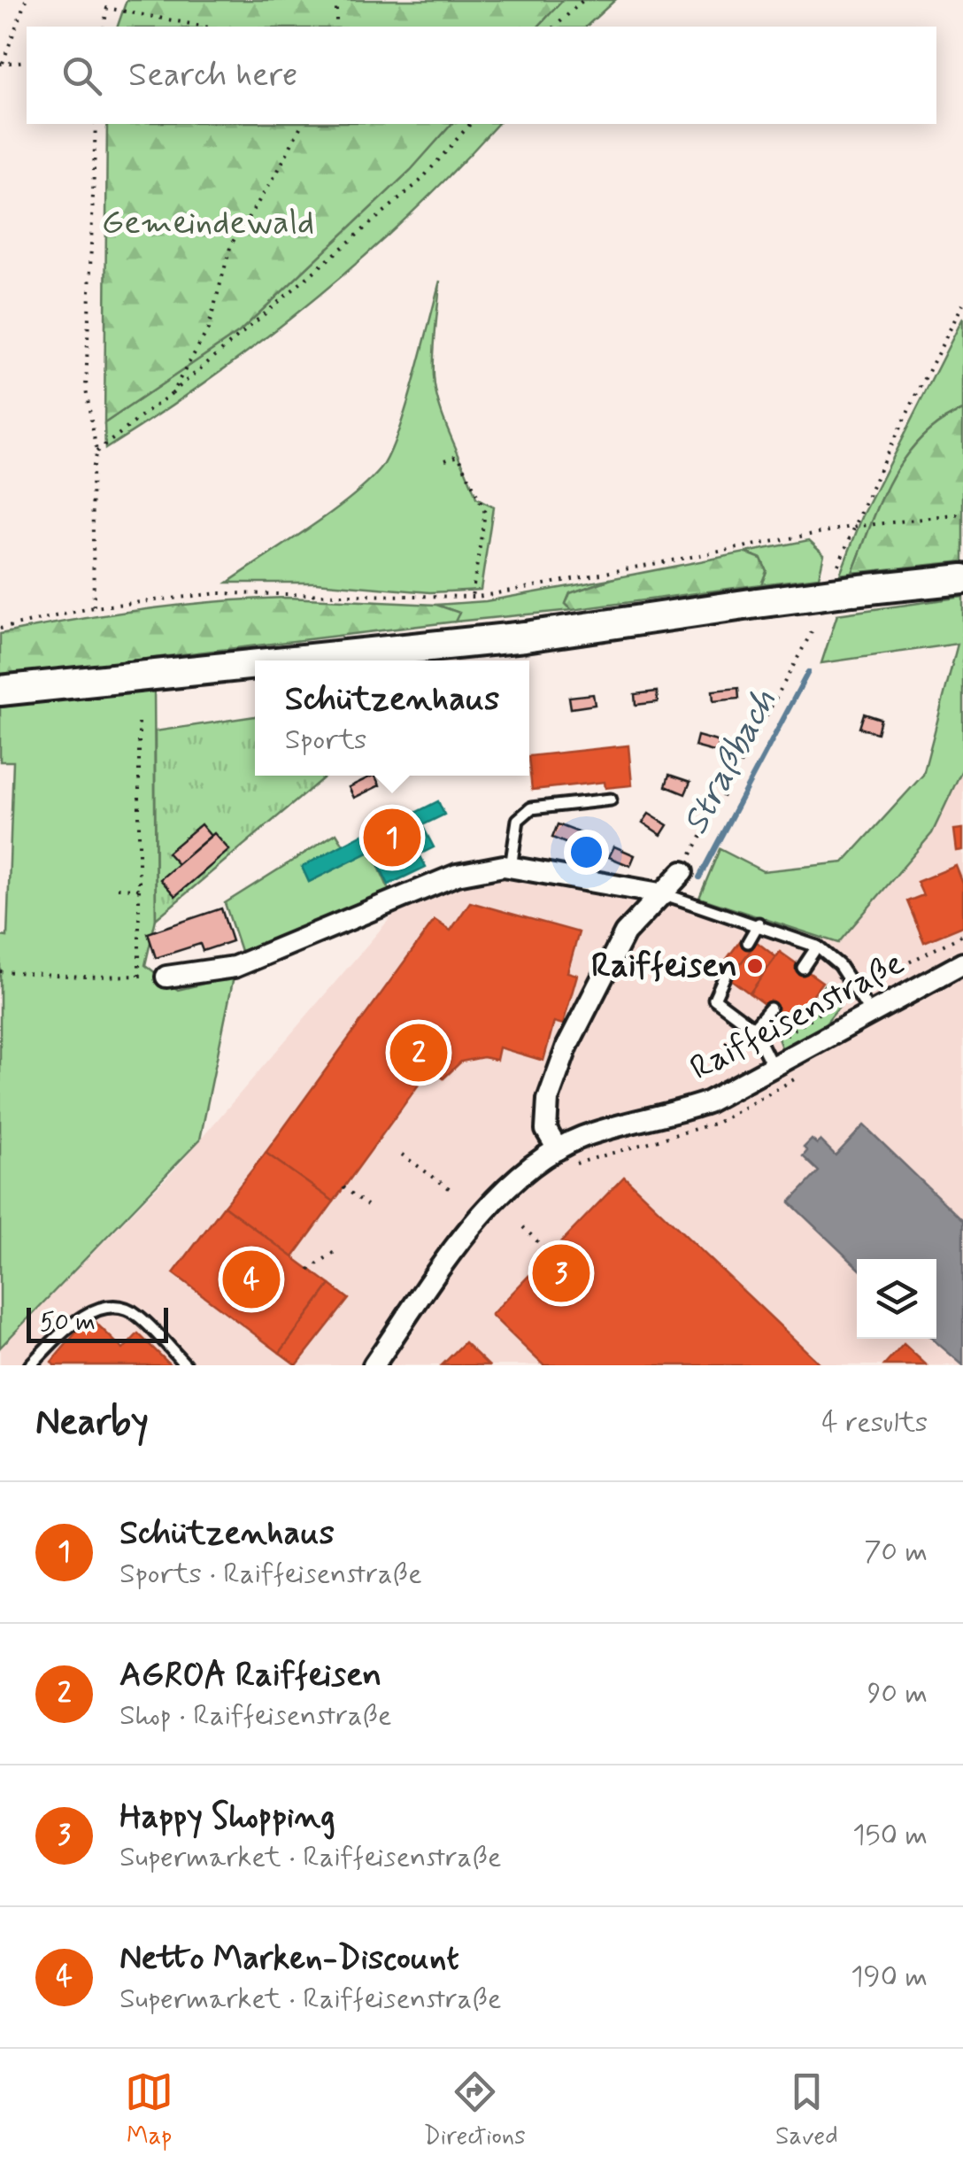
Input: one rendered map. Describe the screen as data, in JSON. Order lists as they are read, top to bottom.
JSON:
{
  "streets": {
    "street": ["Raiffeisenstraße"]
  },
  "water": ["Straßbach"],
  "parks": ["Gemeindewald"],
  "places": ["Raiffeisen"],
  "scale_bar": "50 m",
  "page": {
    "search": "Search here",
    "popup": ["Schützenhaus", "Sports"],
    "pins": [
      "1",
      "2",
      "3",
      "4"
    ],
    "scale": "50 m",
    "heading": ["Nearby", "4 results"],
    "list": [
      {
        "mark": "1",
        "name": "Schützenhaus",
        "note": "Sports · Raiffeisenstraße",
        "value": "70 m"
      },
      {
        "mark": "2",
        "name": "AGROA Raiffeisen",
        "note": "Shop · Raiffeisenstraße",
        "value": "90 m"
      },
      {
        "mark": "3",
        "name": "Happy Shopping",
        "note": "Supermarket · Raiffeisenstraße",
        "value": "150 m"
      },
      {
        "mark": "4",
        "name": "Netto Marken-Discount",
        "note": "Supermarket · Raiffeisenstraße",
        "value": "190 m"
      }
    ],
    "nav": ["Map", "Directions", "Saved"]
  }
}
